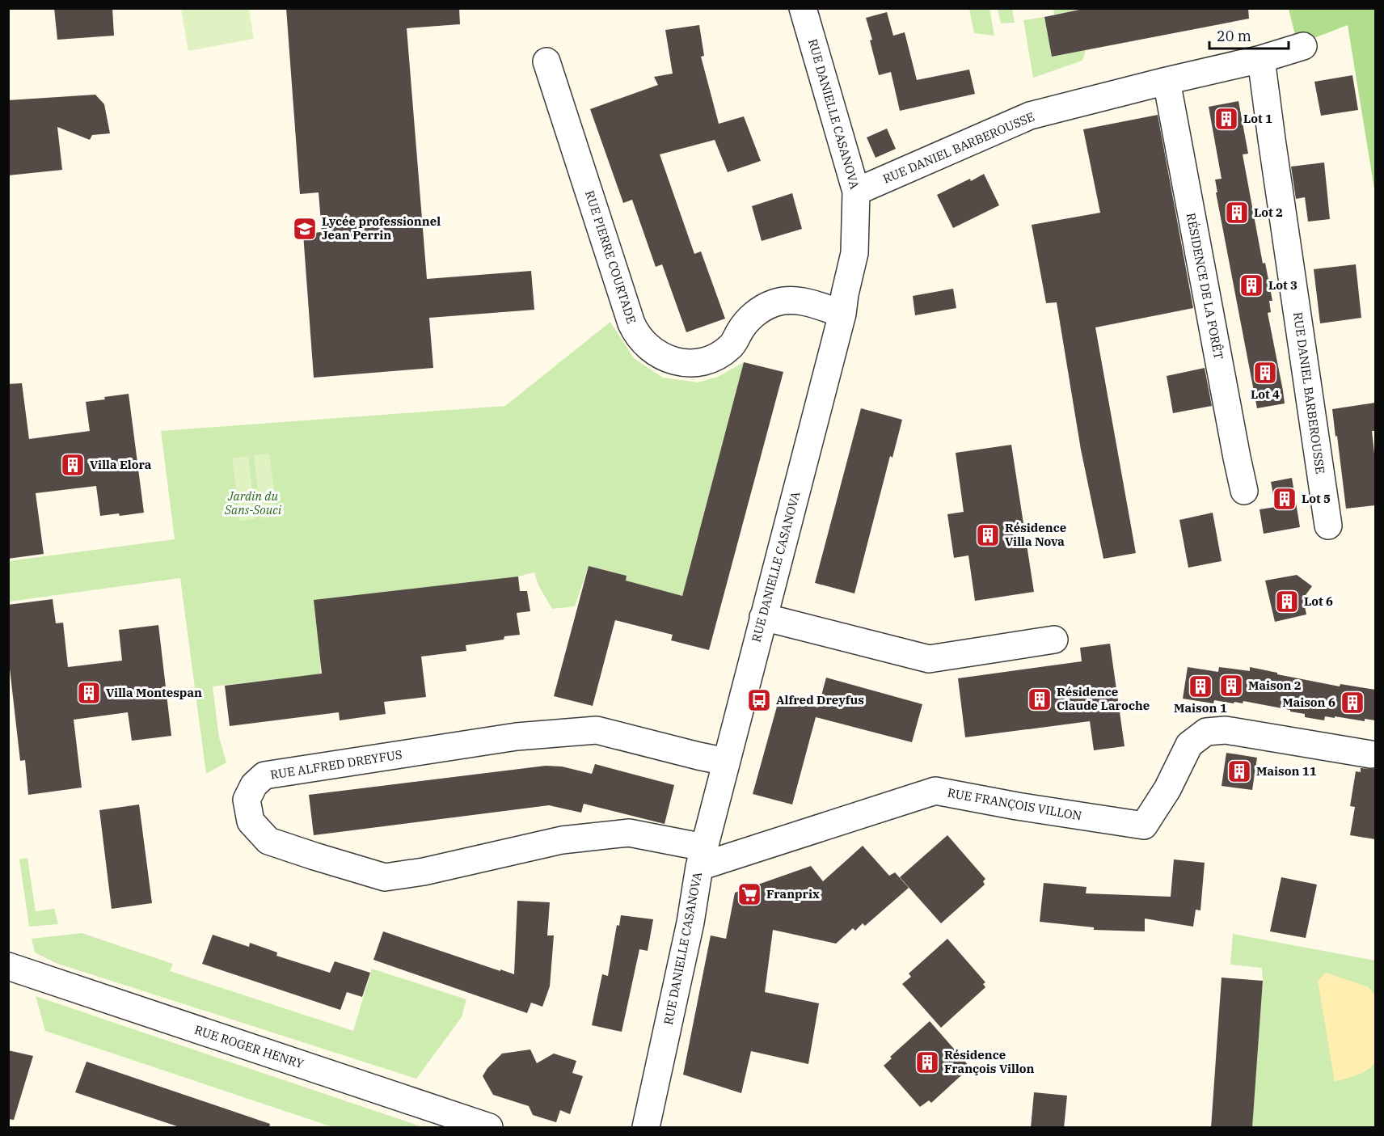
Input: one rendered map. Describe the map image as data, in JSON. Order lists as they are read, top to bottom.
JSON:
{
  "streets": {
    "street": [
      "RUE DANIELLE CASANOVA",
      "RUE DANIEL BARBEROUSSE",
      "RUE PIERRE COURTADE",
      "RÉSIDENCE DE LA FORÊT",
      "RUE ALFRED DREYFUS",
      "RUE FRANÇOIS VILLON",
      "RUE ROGER HENRY"
    ]
  },
  "crossings": [
    ["RUE DANIELLE CASANOVA", "RUE DANIEL BARBEROUSSE"],
    ["RUE DANIELLE CASANOVA", "RUE PIERRE COURTADE"],
    ["RUE DANIELLE CASANOVA", "RUE ALFRED DREYFUS"],
    ["RUE DANIELLE CASANOVA", "RUE FRANÇOIS VILLON"],
    ["RUE DANIEL BARBEROUSSE", "RÉSIDENCE DE LA FORÊT"],
    ["RUE ALFRED DREYFUS", "RUE FRANÇOIS VILLON"]
  ],
  "parks": ["Jardin du Sans-Souci"],
  "places": {
    "building": [
      "Lot 1",
      "Lot 2",
      "Lot 3",
      "Lot 4",
      "Villa Elora",
      "Lot 5",
      "Résidence Villa Nova",
      "Lot 6",
      "Maison 2",
      "Maison 1",
      "Villa Montespan",
      "Résidence Claude Laroche",
      "Maison 6",
      "Maison 11",
      "Résidence François Villon"
    ],
    "school or university": ["Lycée professionnel Jean Perrin"],
    "bus stop": ["Alfred Dreyfus"],
    "supermarket": ["Franprix"]
  },
  "scale_bar": "20 m"
}
